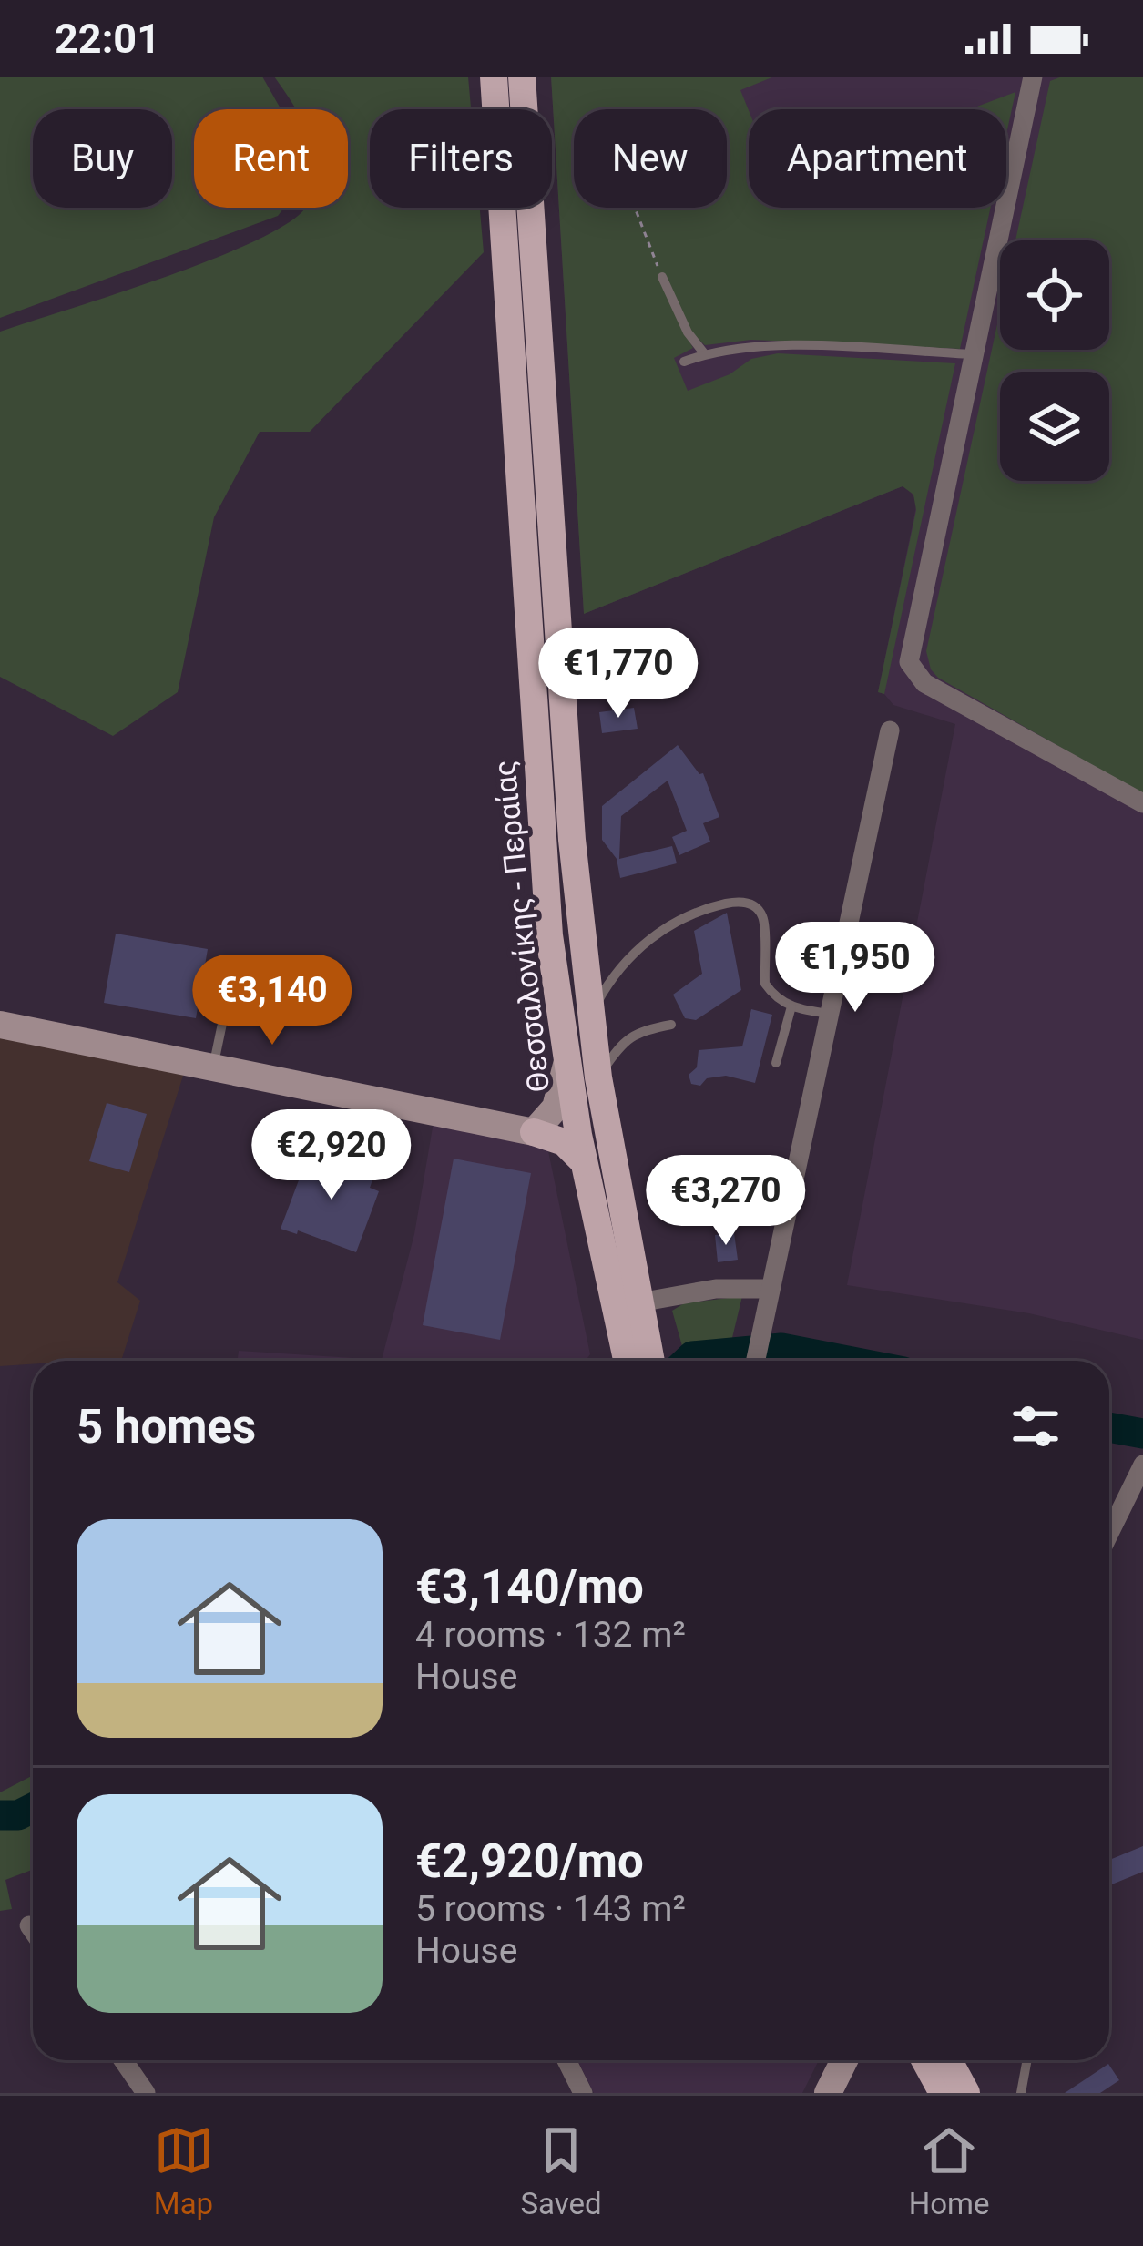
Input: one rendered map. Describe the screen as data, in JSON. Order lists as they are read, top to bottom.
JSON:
{
  "streets": {
    "main road": ["Θεσσαλονίκης - Περαίας"]
  },
  "page": {
    "status": "22:01",
    "chip": [
      "Buy",
      "Rent",
      "Filters",
      "New",
      "Apartment"
    ],
    "price": [
      "€1,770",
      "€1,950",
      "€3,140",
      "€2,920",
      "€3,270"
    ],
    "heading": "5 homes",
    "list": [
      {
        "name": "€3,140/mo",
        "note": "4 rooms · 132 m² · House"
      },
      {
        "name": "€2,920/mo",
        "note": "5 rooms · 143 m² · House"
      }
    ],
    "tabs": ["Map", "Saved", "Home"]
  }
}
